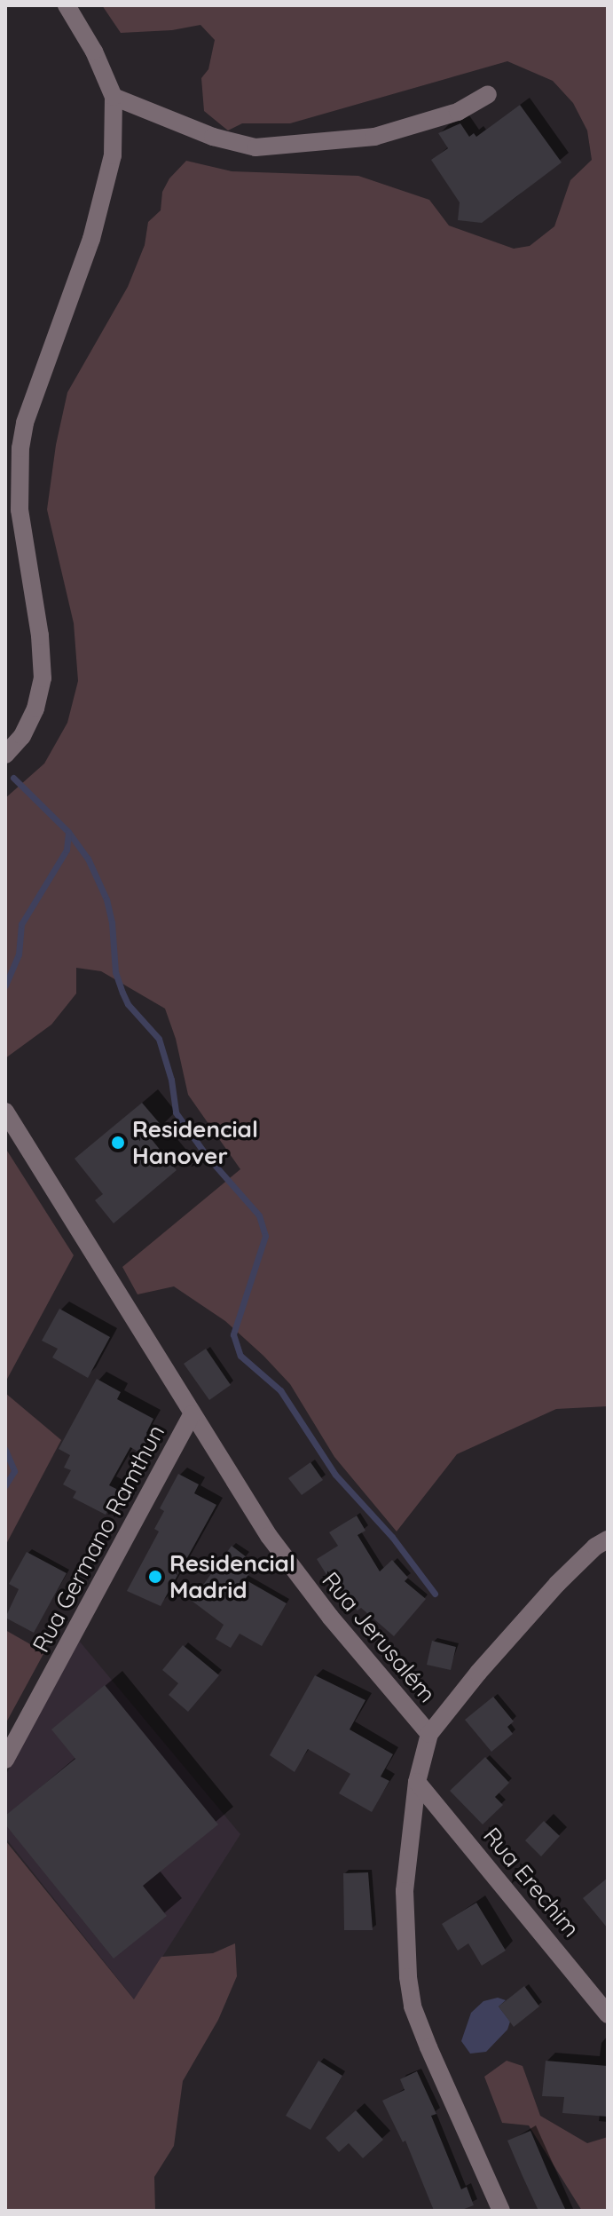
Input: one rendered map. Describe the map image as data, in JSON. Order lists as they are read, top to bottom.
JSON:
{
  "streets": {
    "street": ["Rua Germano Ramthun", "Rua Jerusalém", "Rua Erechim"]
  },
  "crossings": [
    ["Rua Germano Ramthun", "Rua Jerusalém"],
    ["Rua Jerusalém", "Rua Erechim"]
  ],
  "places": ["Residencial Hanover", "Residencial Madrid"]
}
